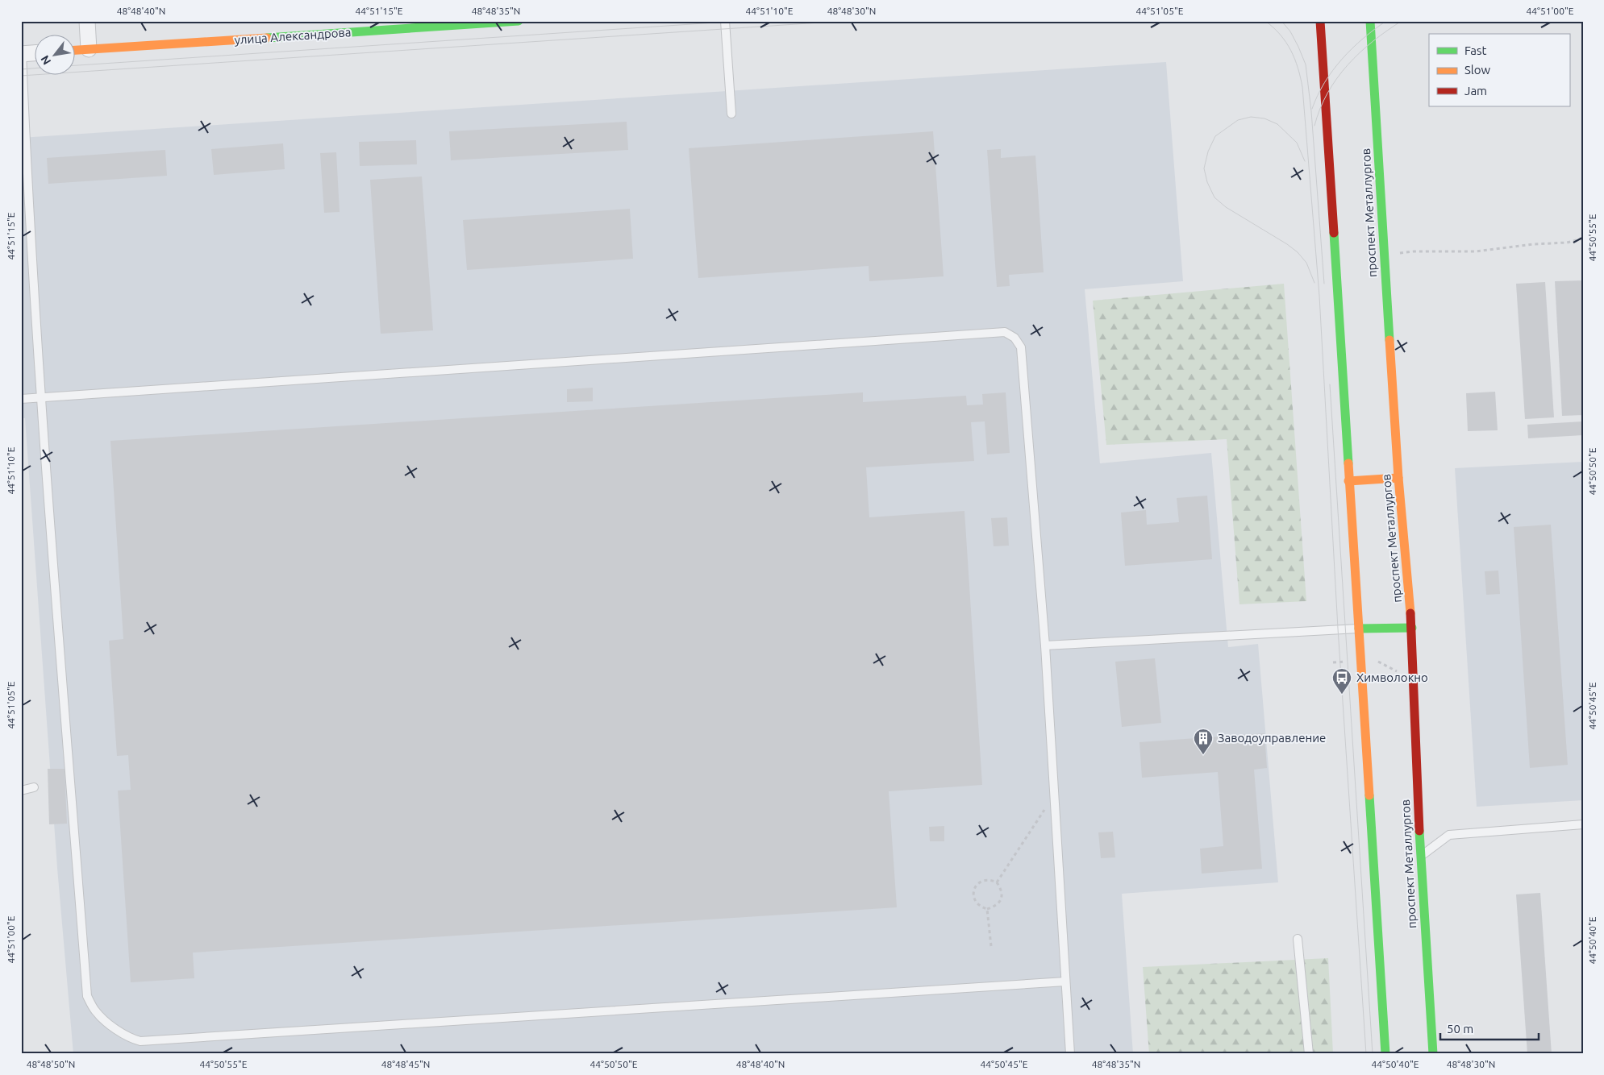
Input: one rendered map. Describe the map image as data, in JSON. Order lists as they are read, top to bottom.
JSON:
{
  "streets": {
    "street": ["улица Александрова", "проспект Металлургов"]
  },
  "places": {
    "bus stop": ["Химволокно"],
    "building": ["Заводоуправление"]
  },
  "legend": ["Fast", "Slow", "Jam"],
  "scale_bar": "50 m",
  "north": "bottom left",
  "coordinates": [
    "48°48'40\"N",
    "44°51'15\"E",
    "48°48'35\"N",
    "44°51'10\"E",
    "48°48'30\"N",
    "44°51'05\"E",
    "44°51'00\"E",
    "44°50'55\"E",
    "44°50'50\"E",
    "44°50'45\"E",
    "44°50'40\"E",
    "48°48'50\"N",
    "48°48'45\"N"
  ]
}
